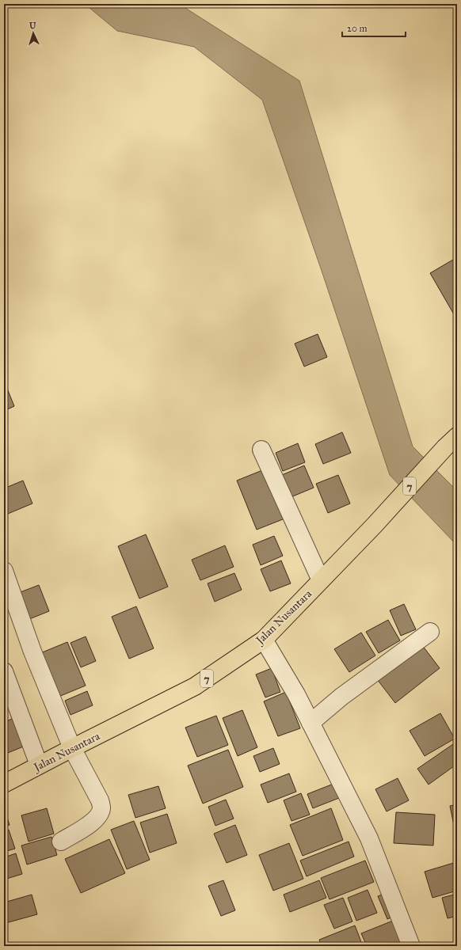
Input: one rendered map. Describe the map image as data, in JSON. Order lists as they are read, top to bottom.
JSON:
{
  "streets": {
    "highway": ["7", "Jalan Nusantara"]
  },
  "scale_bar": "20 m",
  "north": "top"
}
